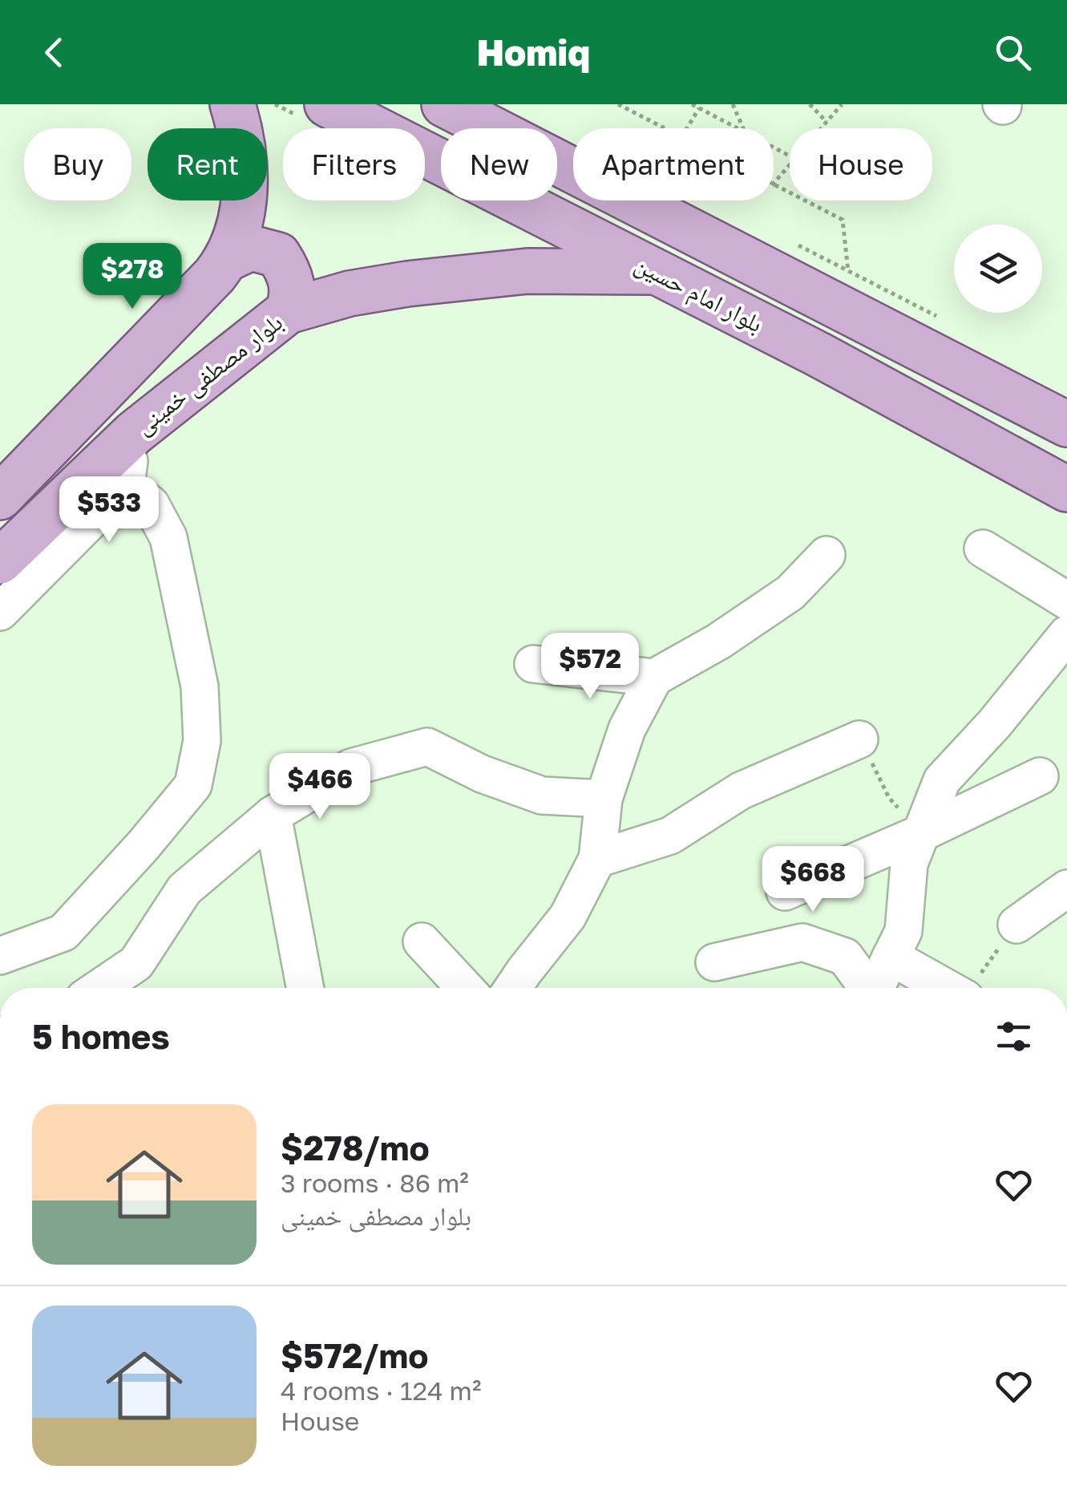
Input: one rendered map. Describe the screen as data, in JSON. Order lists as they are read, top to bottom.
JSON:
{
  "streets": {
    "main road": ["بلوار امام حسین", "بلوار مصطفی خمینی"]
  },
  "crossings": [
    ["بلوار امام حسین", "بلوار مصطفی خمینی"]
  ],
  "page": {
    "header": "Homiq",
    "chip": [
      "Buy",
      "Rent",
      "Filters",
      "New",
      "Apartment",
      "House"
    ],
    "price": [
      "$278",
      "$533",
      "$572",
      "$466",
      "$668"
    ],
    "heading": "5 homes",
    "list": [
      {
        "name": "$278/mo",
        "note": "3 rooms · 86 m² · بلوار مصطفی خمینی"
      },
      {
        "name": "$572/mo",
        "note": "4 rooms · 124 m² · House"
      }
    ]
  }
}
